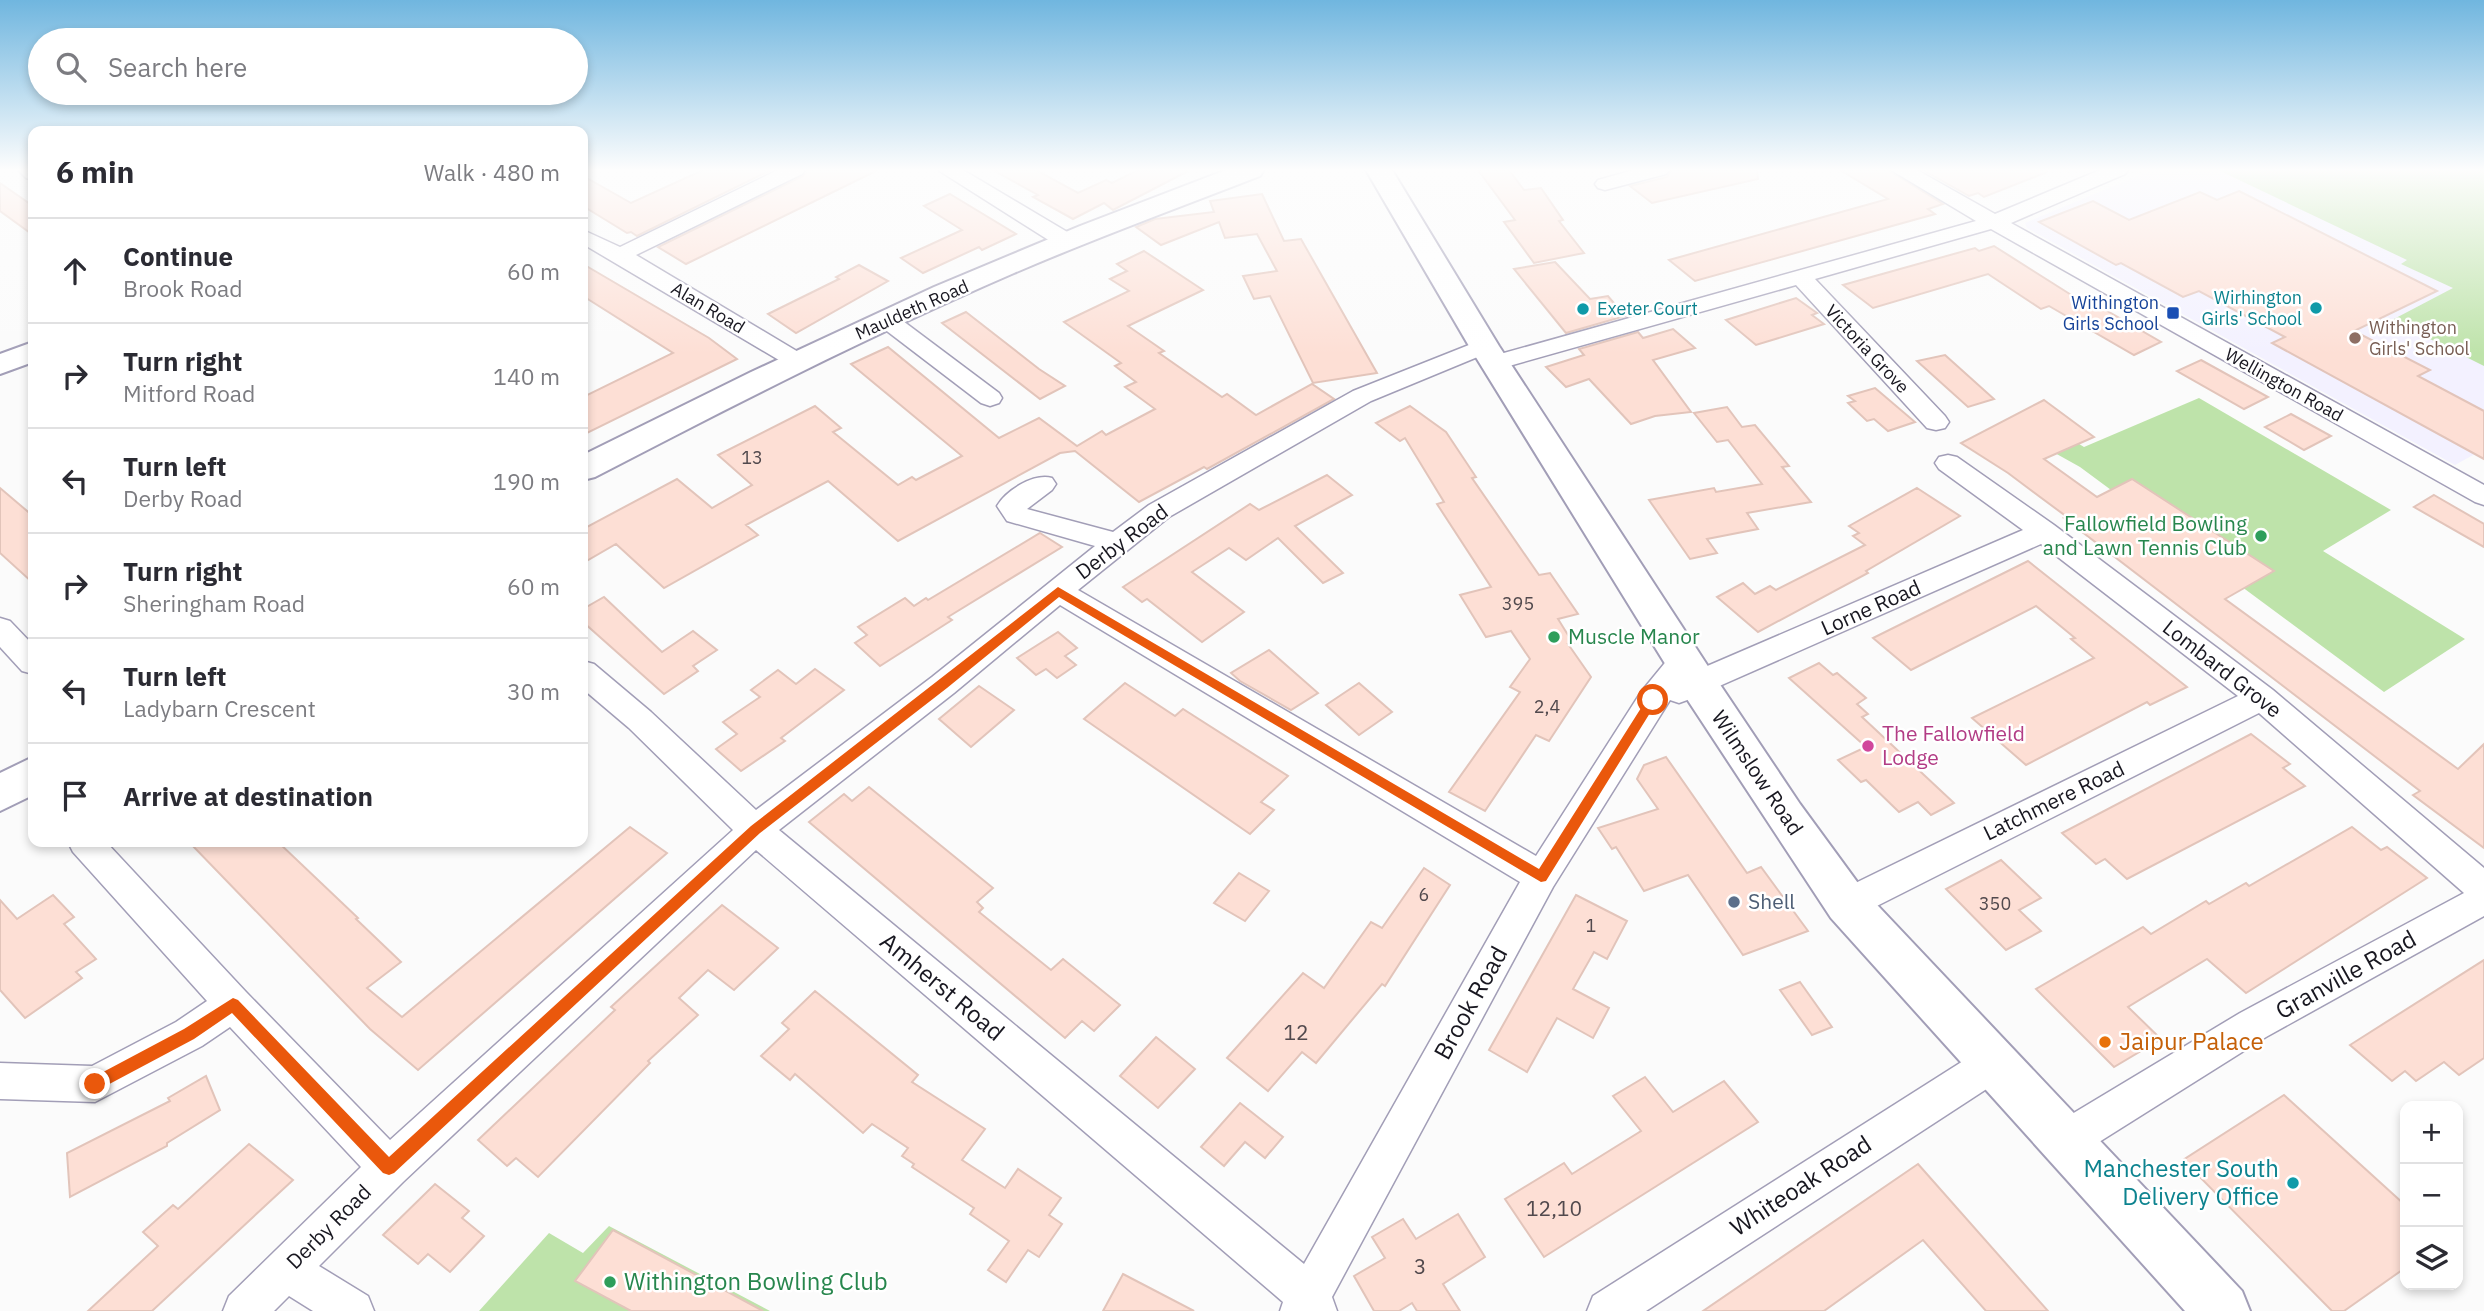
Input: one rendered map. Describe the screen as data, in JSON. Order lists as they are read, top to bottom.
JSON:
{
  "streets": {
    "main road": ["Mauldeth Road", "Wilmslow Road"],
    "street": [
      "Alan Road",
      "Victoria Grove",
      "Wellington Road",
      "Derby Road",
      "Lorne Road",
      "Lombard Grove",
      "Latchmere Road",
      "Granville Road",
      "Amherst Road",
      "Brook Road",
      "Whiteoak Road"
    ]
  },
  "crossings": [
    ["Alan Road", "Mauldeth Road"],
    ["Victoria Grove", "Derby Road"],
    ["Derby Road", "Wilmslow Road"],
    ["Derby Road", "Amherst Road"],
    ["Lorne Road", "Lombard Grove"],
    ["Lorne Road", "Wilmslow Road"],
    ["Lorne Road", "Brook Road"],
    ["Lombard Grove", "Latchmere Road"],
    ["Wilmslow Road", "Latchmere Road"],
    ["Wilmslow Road", "Granville Road"],
    ["Wilmslow Road", "Brook Road"],
    ["Wilmslow Road", "Whiteoak Road"],
    ["Amherst Road", "Brook Road"]
  ],
  "places": {
    "other": [
      "Wirhington Girls' School",
      "Exeter Court",
      "Withington Girls' School",
      "Fallowfield Bowling and Lawn Tennis Club",
      "Muscle Manor",
      "The Fallowfield Lodge",
      "Shell",
      "Jaipur Palace",
      "Manchester South Delivery Office",
      "Withington Bowling Club"
    ],
    "transit": ["Withington Girls School"]
  },
  "house_numbers": [
    "13",
    "395",
    "2,4",
    "6",
    "350",
    "1",
    "12",
    "12,10",
    "3"
  ],
  "page": {
    "search": "Search here",
    "heading": ["6 min", "Walk · 480 m"],
    "list": [
      ["Continue", "Brook Road", "60 m"],
      ["Turn right", "Mitford Road", "140 m"],
      ["Turn left", "Derby Road", "190 m"],
      ["Turn right", "Sheringham Road", "60 m"],
      ["Turn left", "Ladybarn Crescent", "30 m"],
      "Arrive at destination"
    ],
    "map_buttons": ["+", "−"]
  }
}
